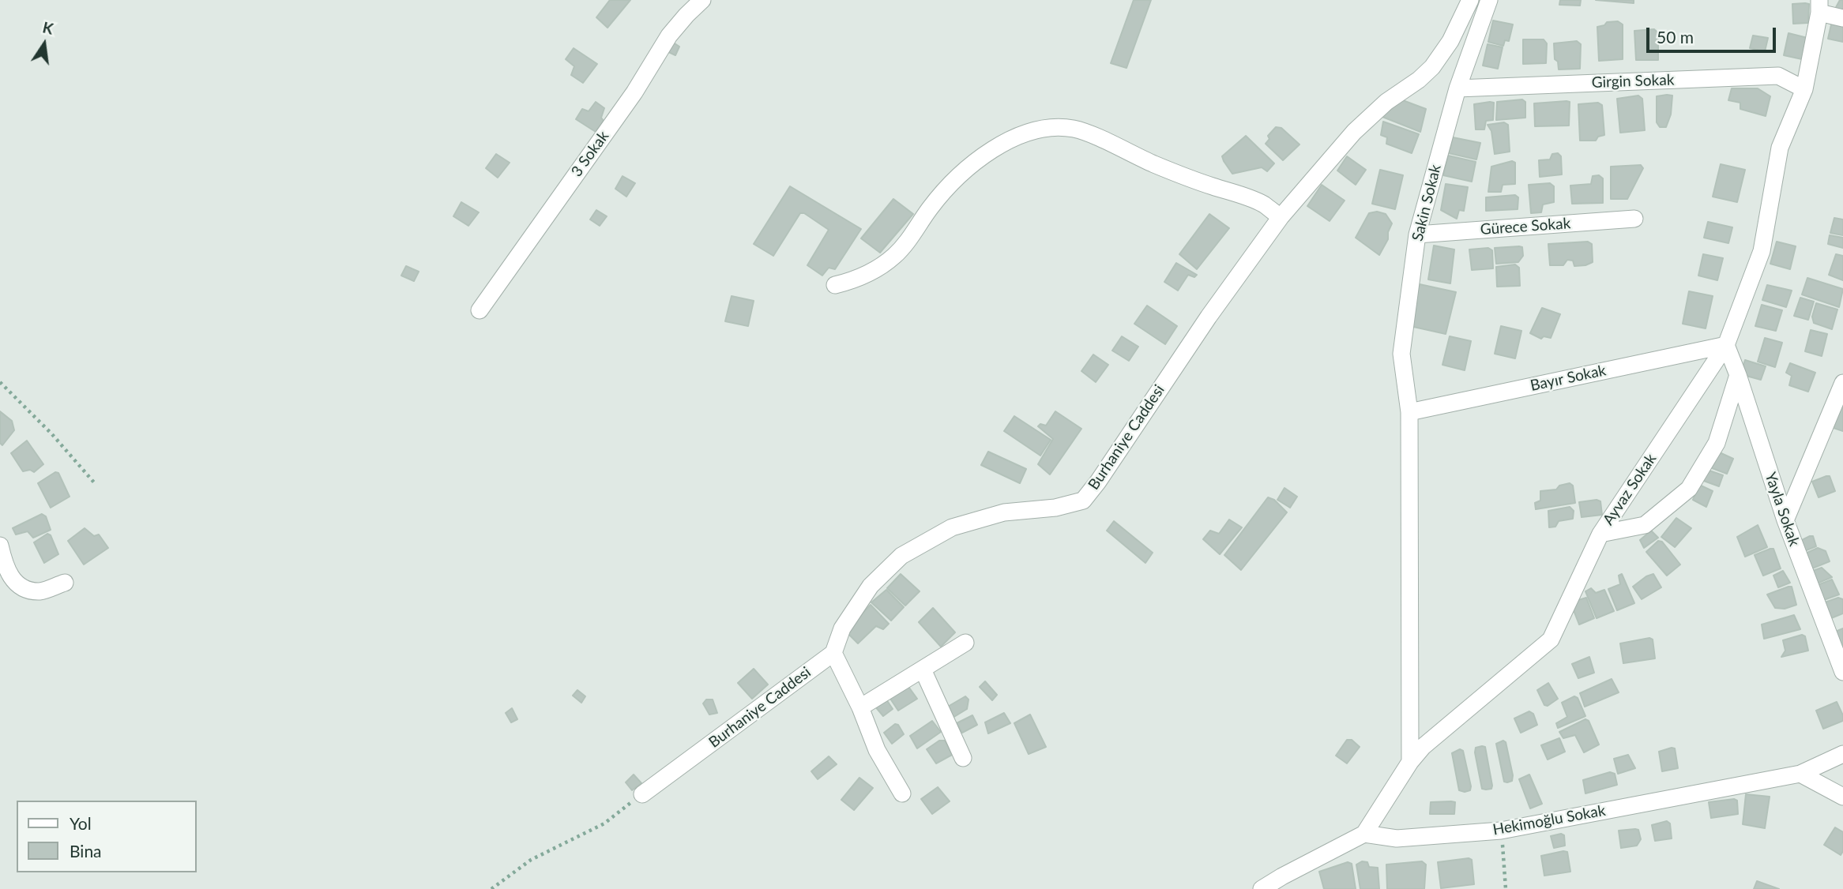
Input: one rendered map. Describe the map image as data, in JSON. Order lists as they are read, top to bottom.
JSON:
{
  "streets": {
    "street": [
      "Girgin Sokak",
      "3 Sokak",
      "Sakin Sokak",
      "Gürece Sokak",
      "Bayır Sokak",
      "Burhaniye Caddesi",
      "Ayvaz Sokak",
      "Yayla Sokak",
      "Hekimoğlu Sokak"
    ]
  },
  "crossings": [
    ["Girgin Sokak", "Sakin Sokak"],
    ["Girgin Sokak", "Ayvaz Sokak"],
    ["Sakin Sokak", "Gürece Sokak"],
    ["Sakin Sokak", "Bayır Sokak"],
    ["Sakin Sokak", "Ayvaz Sokak"],
    ["Bayır Sokak", "Ayvaz Sokak"],
    ["Bayır Sokak", "Yayla Sokak"],
    ["Ayvaz Sokak", "Yayla Sokak"],
    ["Ayvaz Sokak", "Hekimoğlu Sokak"]
  ],
  "legend": ["Yol", "Bina"],
  "scale_bar": "50 m",
  "north": "top"
}
